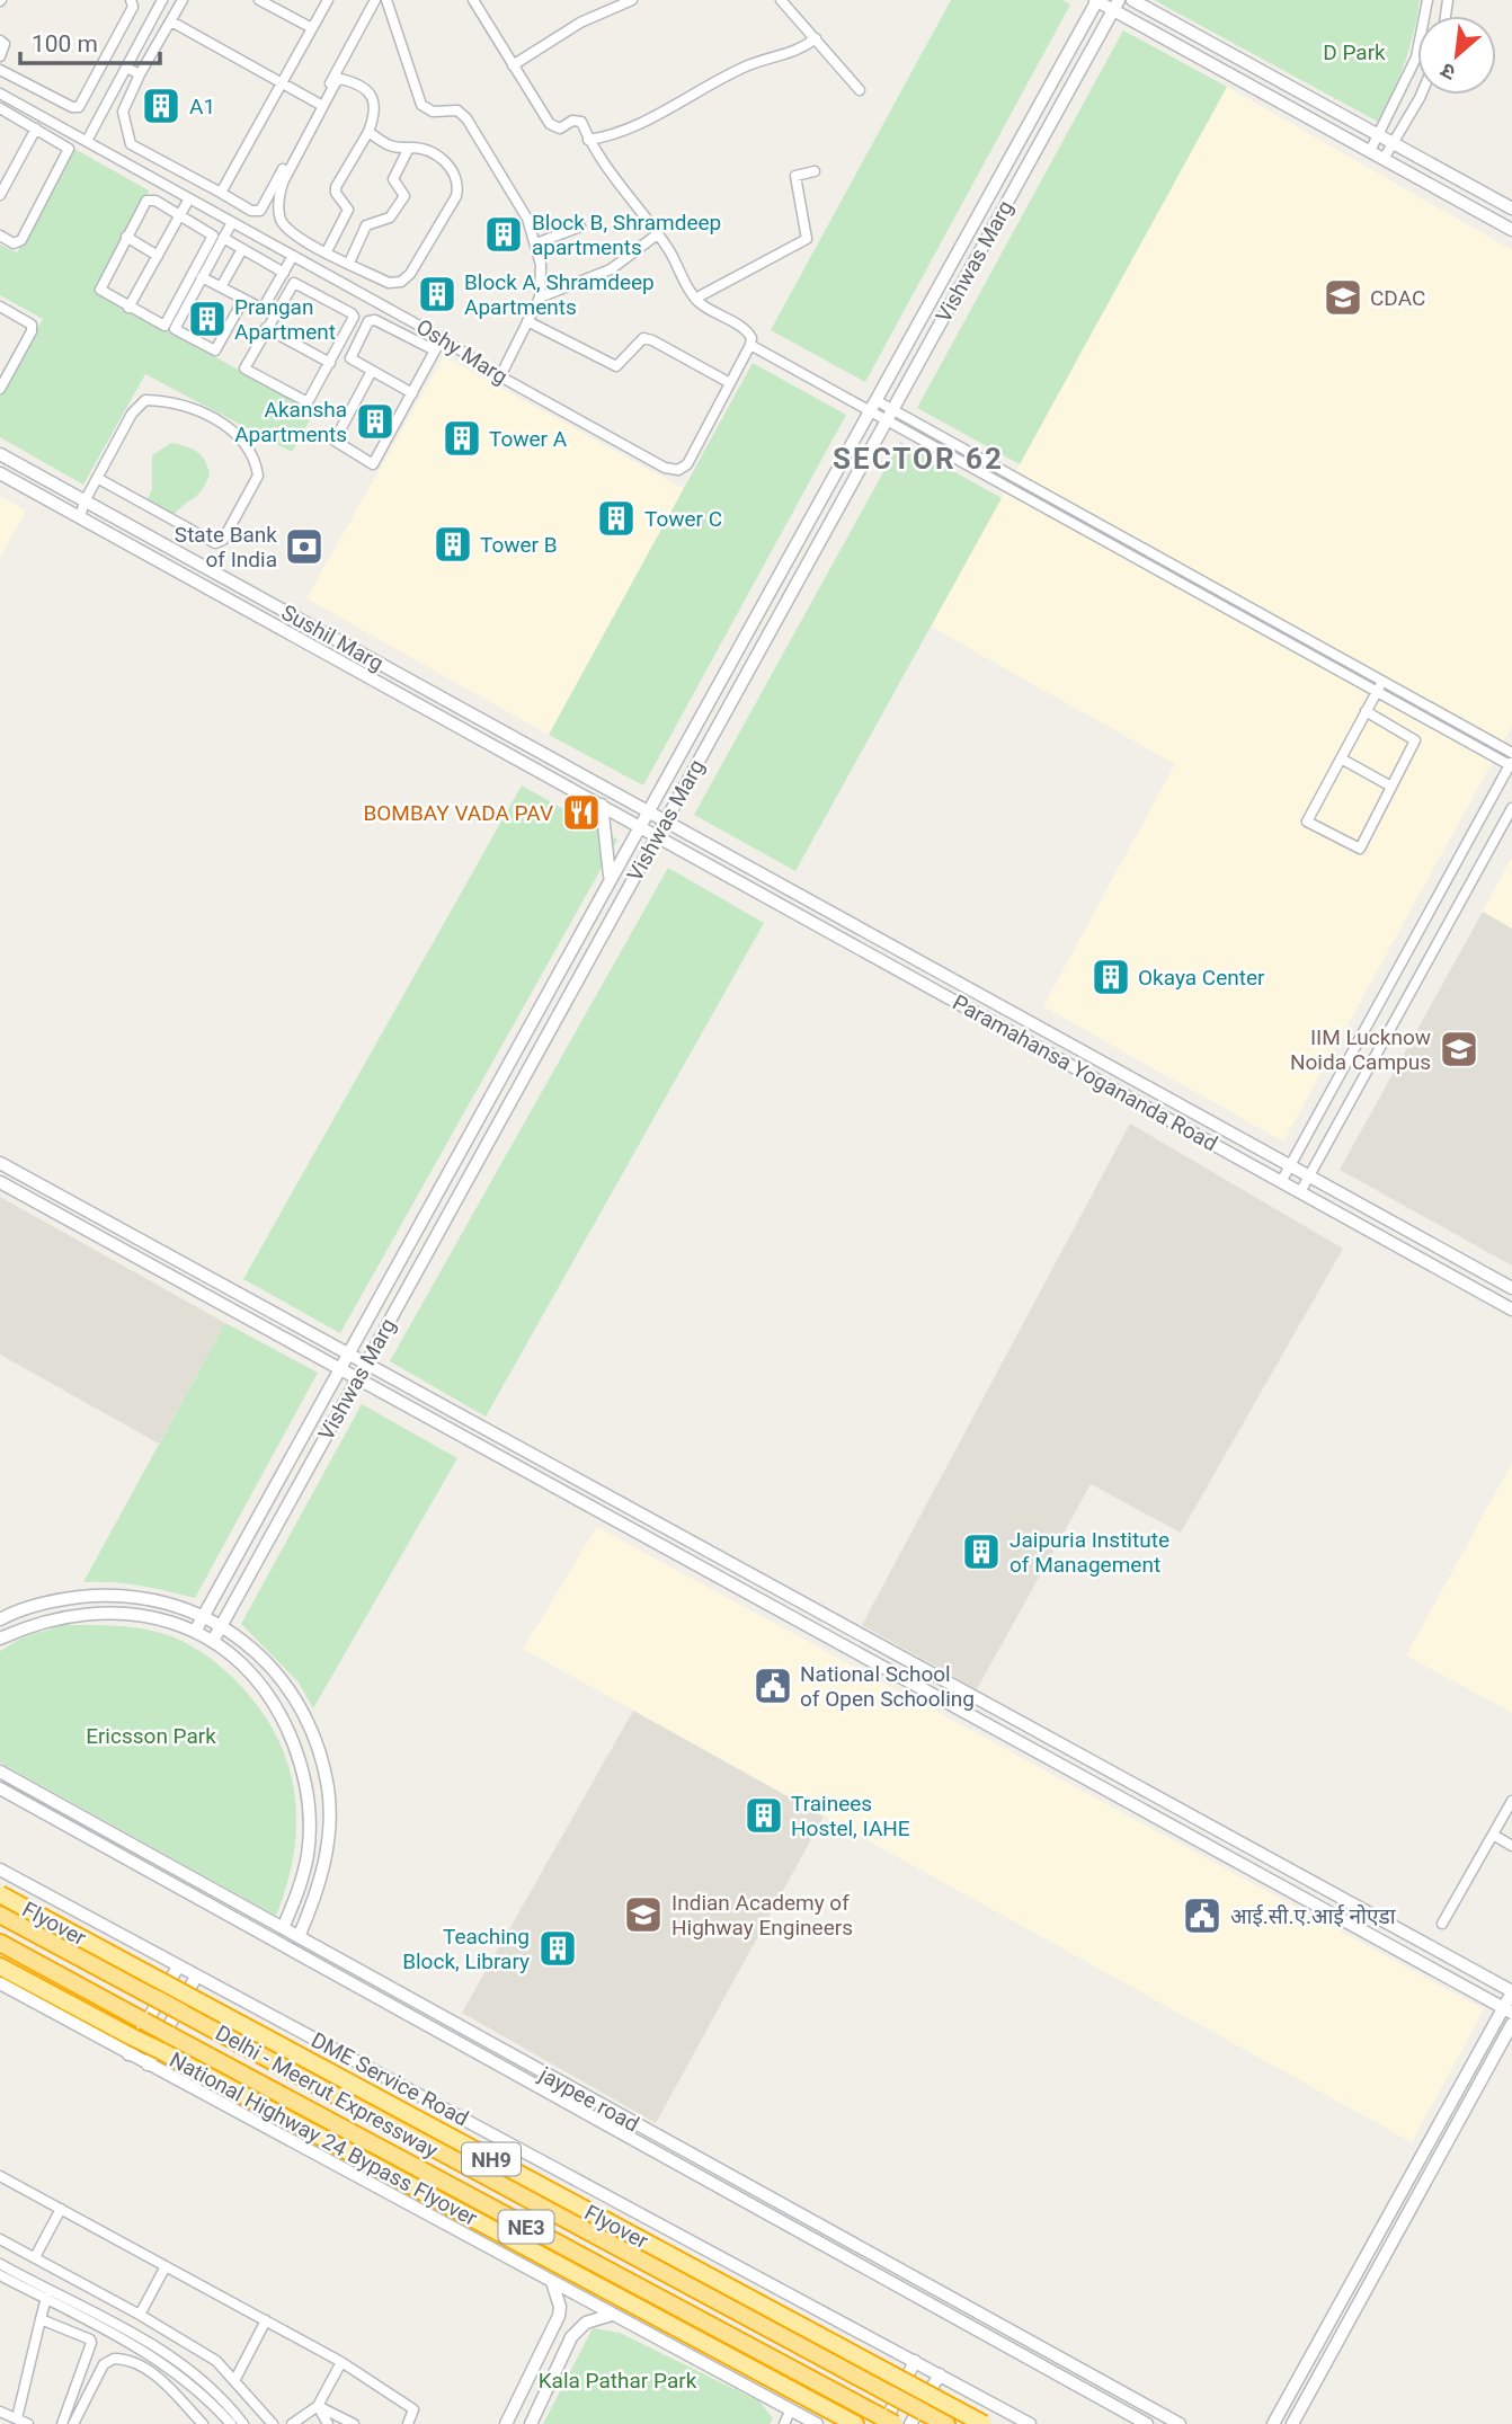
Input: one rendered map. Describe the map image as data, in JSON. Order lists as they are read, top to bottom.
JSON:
{
  "streets": {
    "highway": [
      "Flyover",
      "Delhi - Meerut Expressway",
      "National Highway 24 Bypass Flyover",
      "NH9",
      "NE3"
    ],
    "street": [
      "Vishwas Marg",
      "Oshy Marg",
      "Sushil Marg",
      "Paramahansa Yogananda Road",
      "DME Service Road",
      "jaypee road"
    ]
  },
  "crossings": [
    ["Vishwas Marg", "Sushil Marg"],
    ["Vishwas Marg", "Paramahansa Yogananda Road"],
    ["Sushil Marg", "Paramahansa Yogananda Road"]
  ],
  "districts": ["SECTOR 62"],
  "parks": ["D Park", "Ericsson Park", "Kala Pathar Park"],
  "places": {
    "building": [
      "A1",
      "Block B, Shramdeep apartments",
      "Block A, Shramdeep Apartments",
      "Prangan Apartment",
      "Akansha Apartments",
      "Tower A",
      "Tower C",
      "Tower B",
      "Okaya Center",
      "Jaipuria Institute of Management",
      "Trainees Hostel, IAHE",
      "Teaching Block, Library"
    ],
    "school or university": ["CDAC", "IIM Lucknow Noida Campus", "Indian Academy of Highway Engineers"],
    "bank": ["State Bank of India"],
    "restaurant": ["BOMBAY VADA PAV"],
    "public building": ["National School of Open Schooling", "आई.सी.ए.आई नोएडा"]
  },
  "scale_bar": "100 m",
  "north": "bottom left"
}
